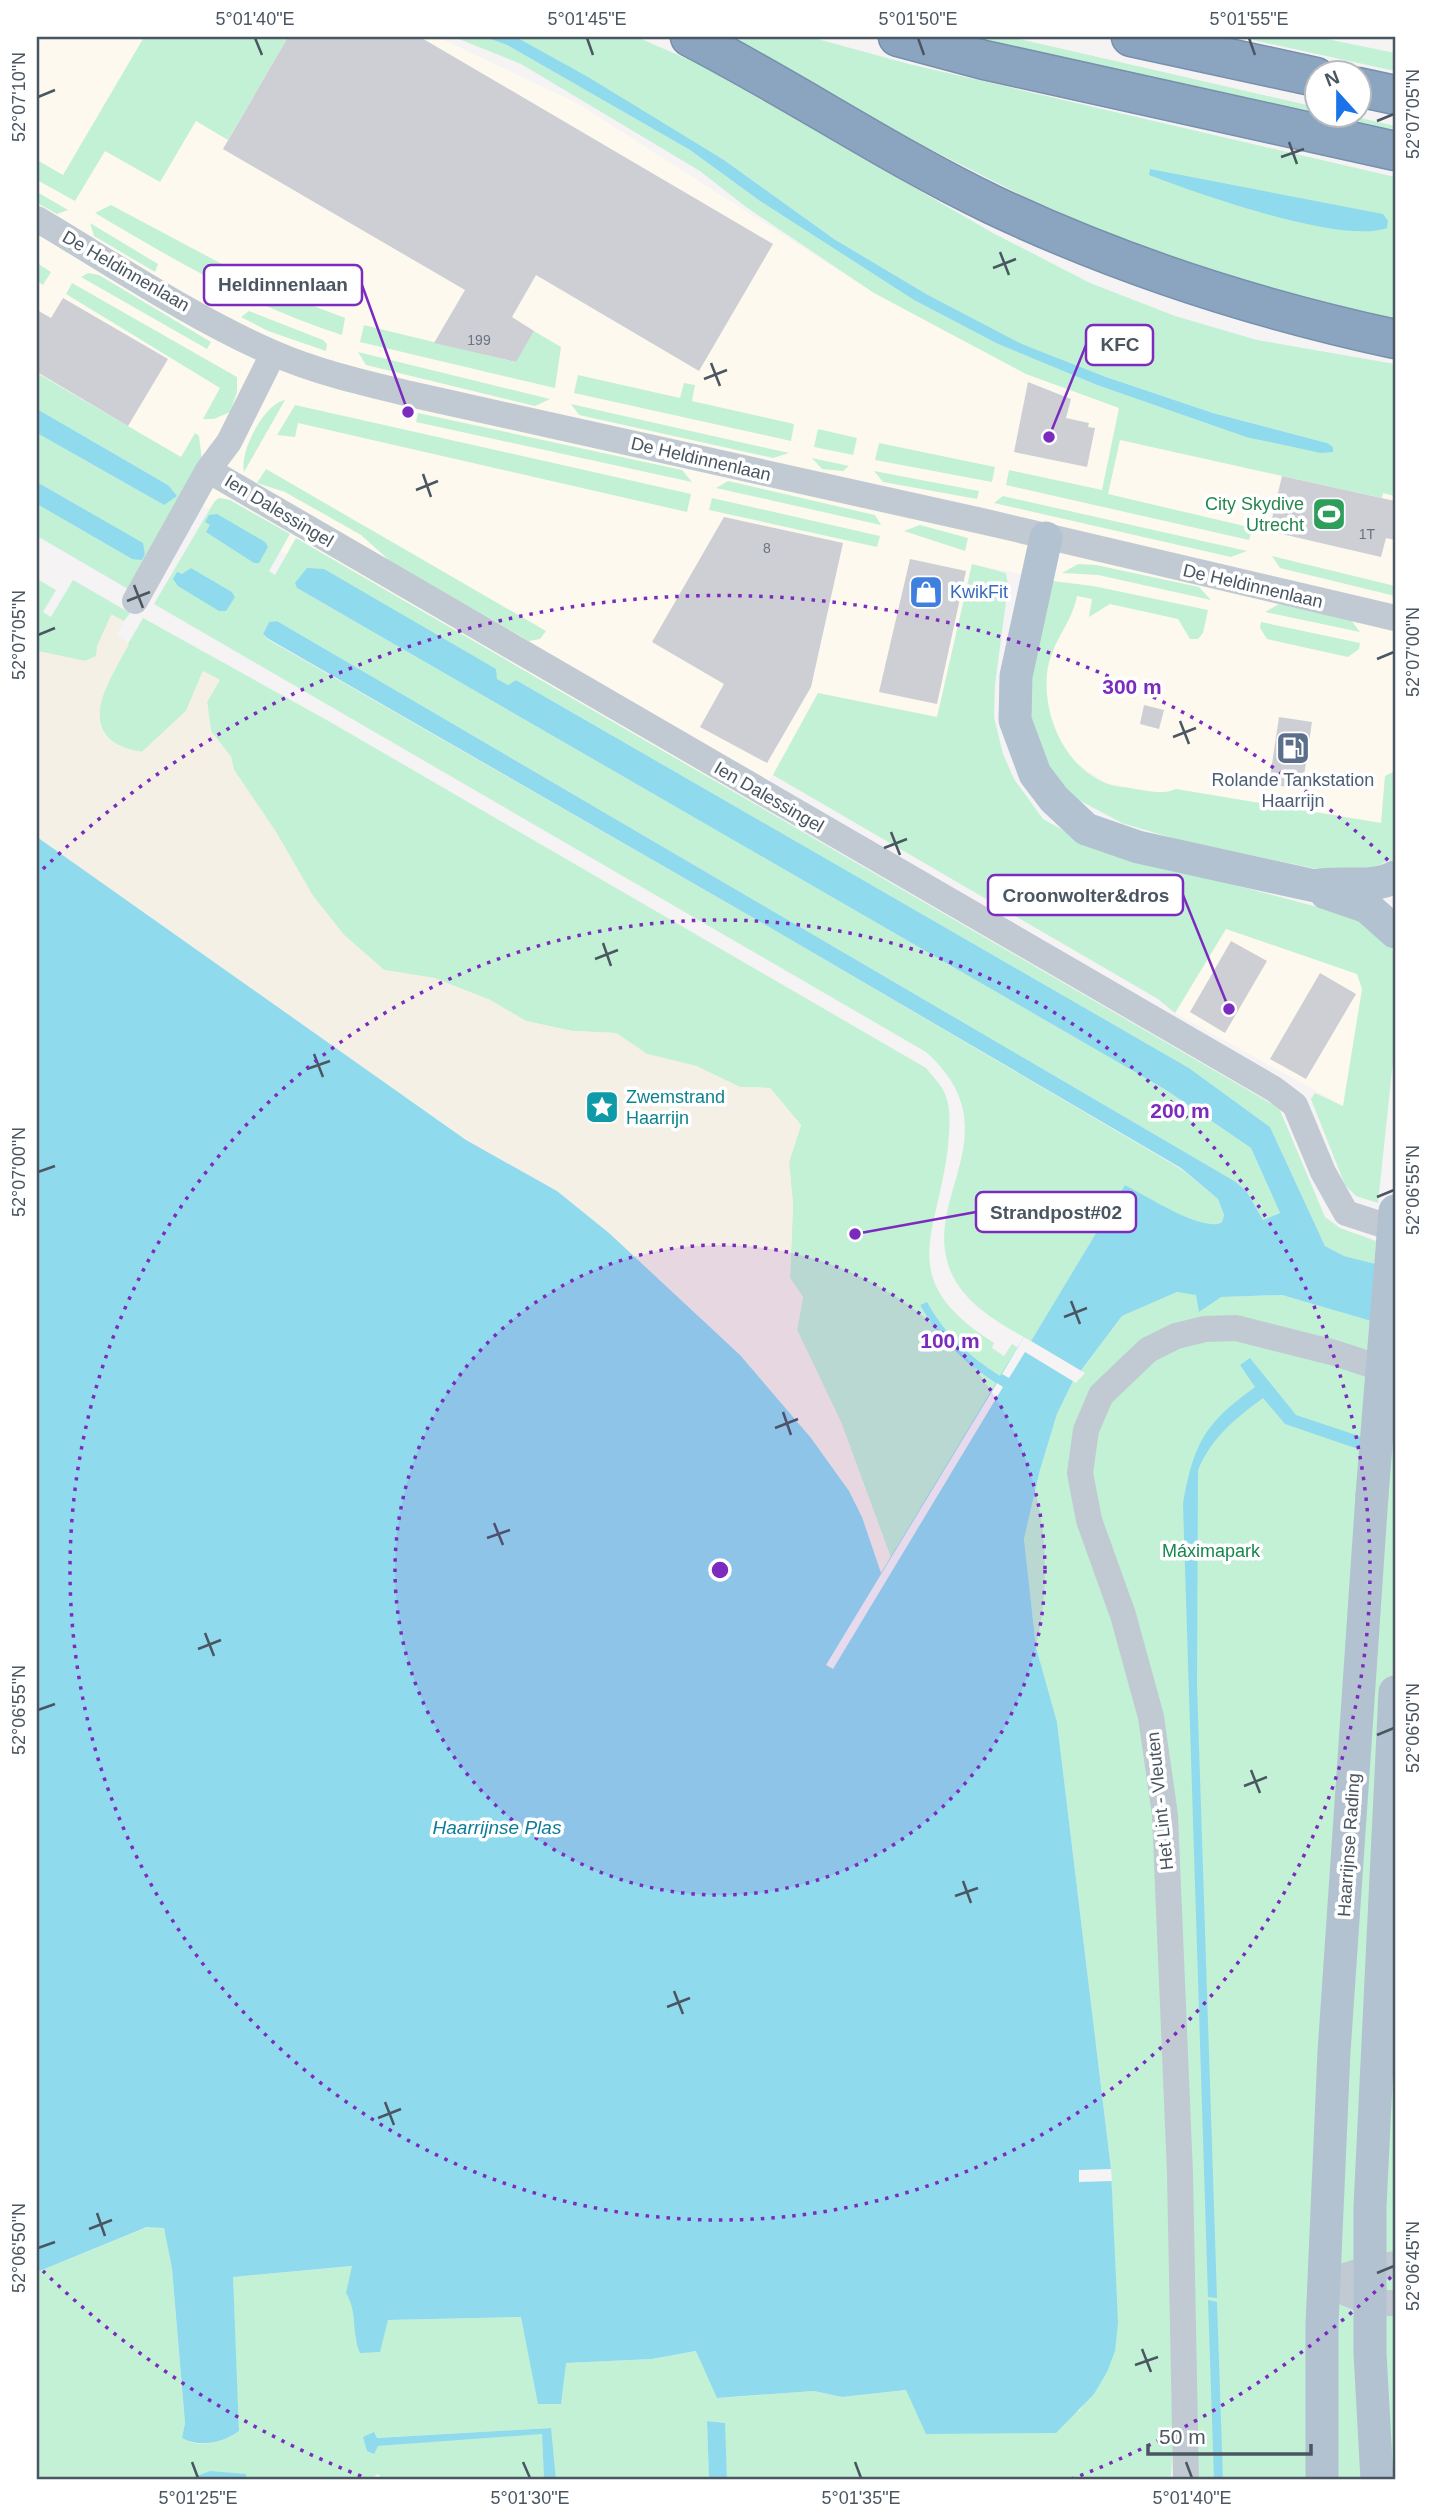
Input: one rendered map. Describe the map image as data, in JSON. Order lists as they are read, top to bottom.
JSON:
{
  "streets": {
    "main road": ["Haarrijnse Rading"],
    "street": ["De Heldinnenlaan", "Ien Dalessingel", "Het Lint - Vleuten"]
  },
  "crossings": [
    ["De Heldinnenlaan", "Ien Dalessingel"]
  ],
  "water": ["Haarrijnse Plas"],
  "parks": ["Máximapark"],
  "places": {
    "other": [
      "Heldinnenlaan",
      "KFC",
      "Croonwolter&dros",
      "Strandpost#02"
    ],
    "sports": ["City Skydive Utrecht"],
    "shop": ["KwikFit"],
    "fuel station": ["Rolande Tankstation Haarrijn"],
    "place": ["Zwemstrand Haarrijn"]
  },
  "house_numbers": ["199", "1T", "8"],
  "scale_bar": "50 m",
  "north": "top",
  "coordinates": [
    "5°01'40\"E",
    "5°01'45\"E",
    "5°01'50\"E",
    "5°01'55\"E",
    "52°07'10\"N",
    "52°07'05\"N",
    "52°07'00\"N",
    "52°06'55\"N",
    "52°06'50\"N",
    "52°06'45\"N",
    "5°01'25\"E",
    "5°01'30\"E",
    "5°01'35\"E"
  ],
  "rings": ["300 m", "200 m", "100 m"]
}
